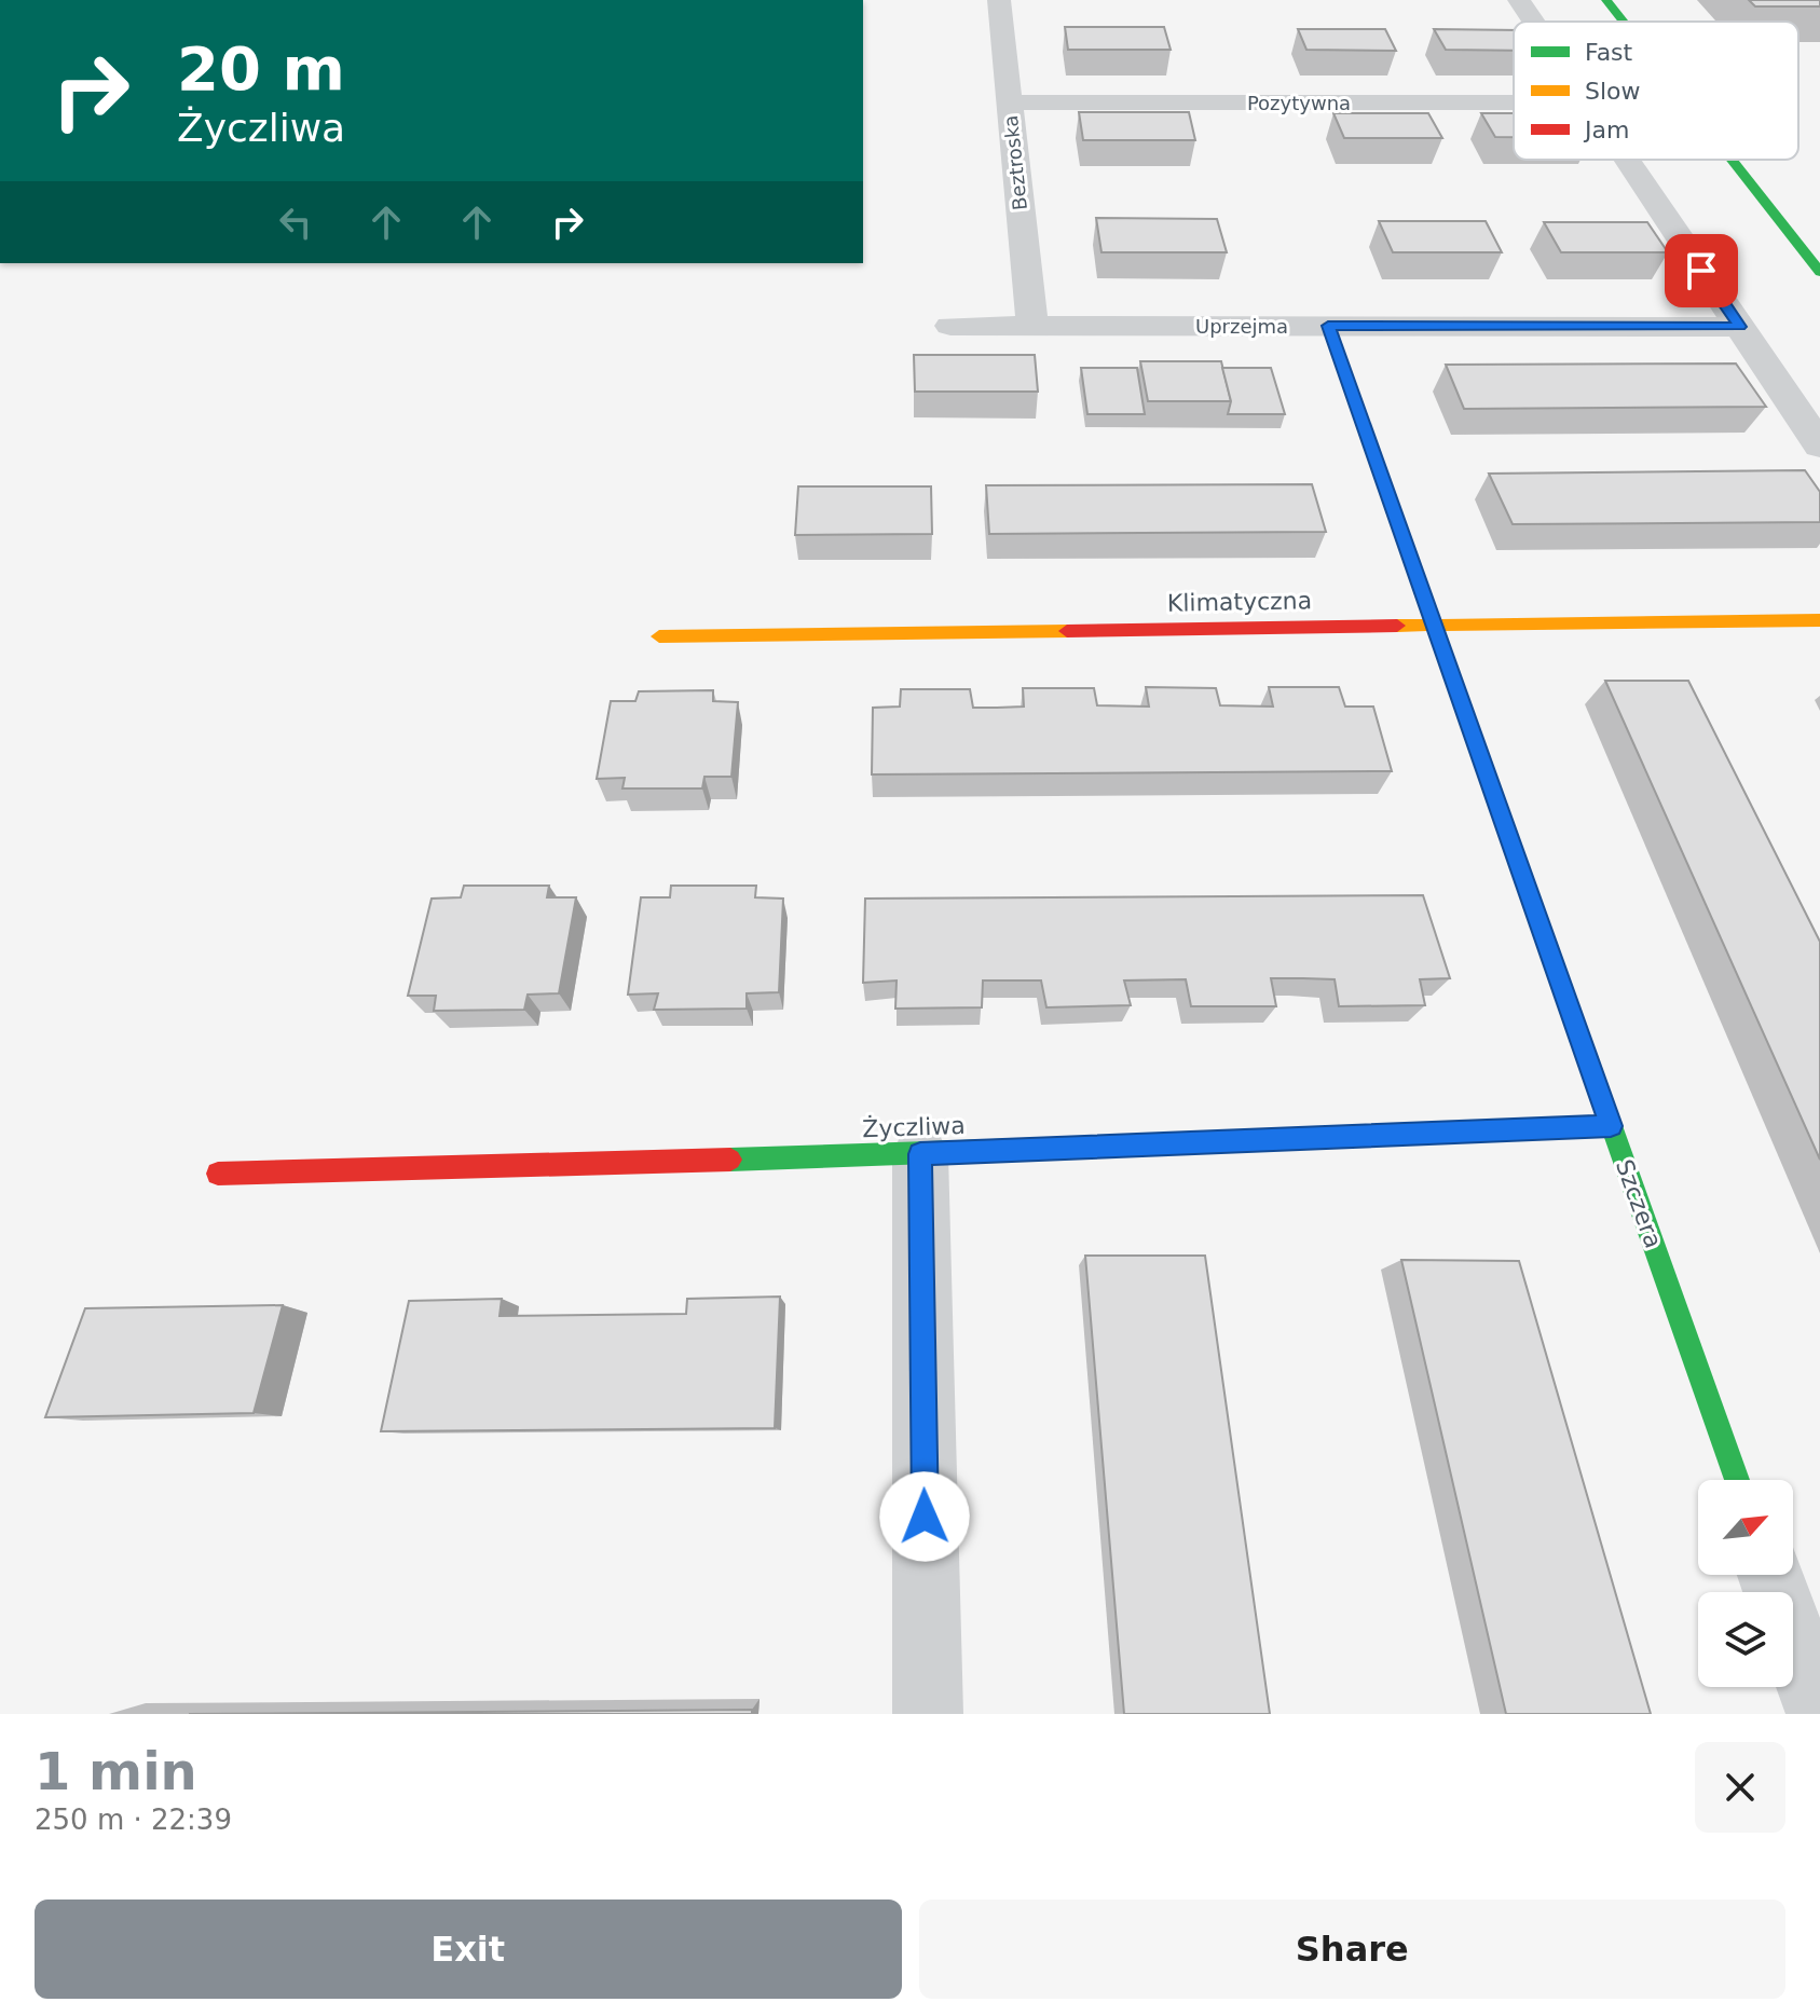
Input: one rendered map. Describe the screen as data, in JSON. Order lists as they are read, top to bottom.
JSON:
{
  "streets": {
    "street": [
      "Pozytywna",
      "Beztroska",
      "Uprzejma",
      "Klimatyczna",
      "Życzliwa",
      "Szczera"
    ]
  },
  "crossings": [
    ["Pozytywna", "Beztroska"],
    ["Beztroska", "Uprzejma"],
    ["Uprzejma", "Szczera"],
    ["Klimatyczna", "Szczera"],
    ["Życzliwa", "Szczera"]
  ],
  "legend": ["Fast", "Slow", "Jam"],
  "north": "top right",
  "page": {
    "turn": ["20 m", "Życzliwa"],
    "heading": ["1 min", "250 m · 22:39"],
    "buttons": ["Exit", "Share"]
  }
}
